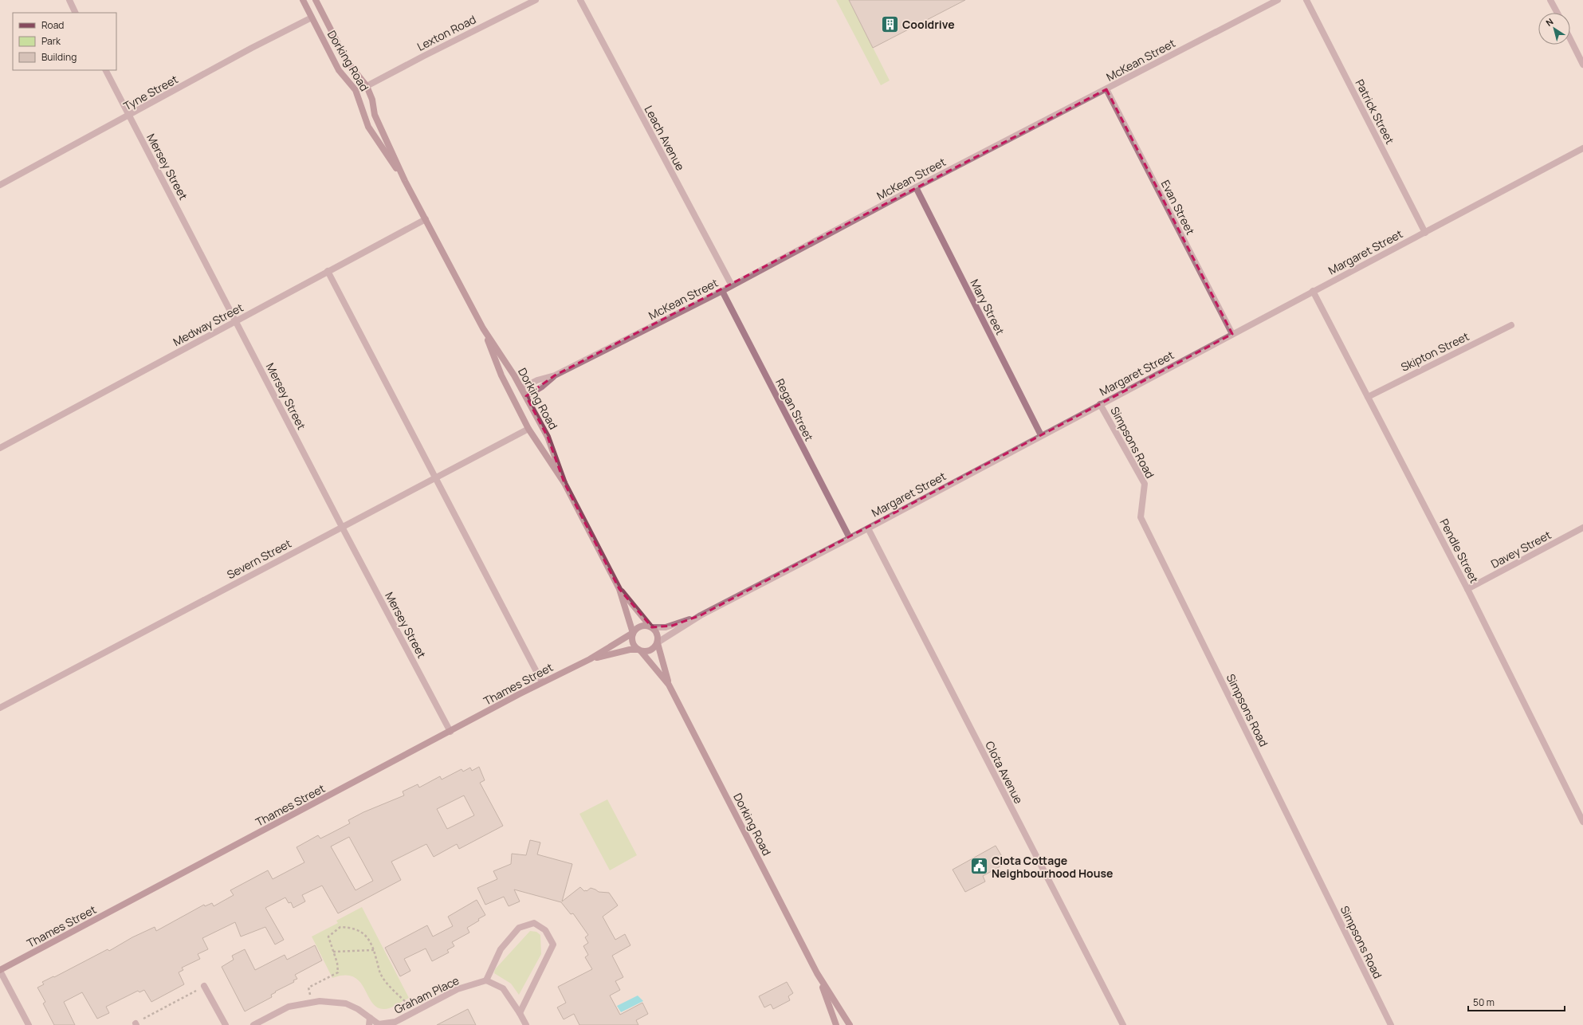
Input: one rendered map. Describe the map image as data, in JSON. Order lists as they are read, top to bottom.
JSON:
{
  "streets": {
    "main road": ["Dorking Road", "Thames Street"],
    "street": [
      "Lexton Road",
      "McKean Street",
      "Tyne Street",
      "Patrick Street",
      "Leach Avenue",
      "Mersey Street",
      "Evan Street",
      "Margaret Street",
      "Mary Street",
      "Medway Street",
      "Skipton Street",
      "Regan Street",
      "Simpsons Road",
      "Davey Street",
      "Pendle Street",
      "Severn Street",
      "Clota Avenue",
      "Graham Place"
    ]
  },
  "crossings": [
    ["Lexton Road", "Dorking Road"],
    ["McKean Street", "Dorking Road"],
    ["McKean Street", "Leach Avenue"],
    ["McKean Street", "Evan Street"],
    ["McKean Street", "Mary Street"],
    ["McKean Street", "Regan Street"],
    ["Dorking Road", "Tyne Street"],
    ["Dorking Road", "Margaret Street"],
    ["Dorking Road", "Medway Street"],
    ["Dorking Road", "Severn Street"],
    ["Dorking Road", "Thames Street"],
    ["Tyne Street", "Mersey Street"],
    ["Patrick Street", "Margaret Street"],
    ["Mersey Street", "Medway Street"],
    ["Mersey Street", "Severn Street"],
    ["Mersey Street", "Thames Street"],
    ["Evan Street", "Margaret Street"],
    ["Margaret Street", "Mary Street"],
    ["Margaret Street", "Regan Street"],
    ["Margaret Street", "Simpsons Road"],
    ["Margaret Street", "Pendle Street"],
    ["Margaret Street", "Thames Street"],
    ["Margaret Street", "Clota Avenue"],
    ["Skipton Street", "Pendle Street"],
    ["Davey Street", "Pendle Street"]
  ],
  "places": {
    "building": ["Cooldrive"],
    "public building": ["Clota Cottage Neighbourhood House"]
  },
  "legend": ["Road", "Park", "Building"],
  "scale_bar": "50 m",
  "north": "top left"
}
